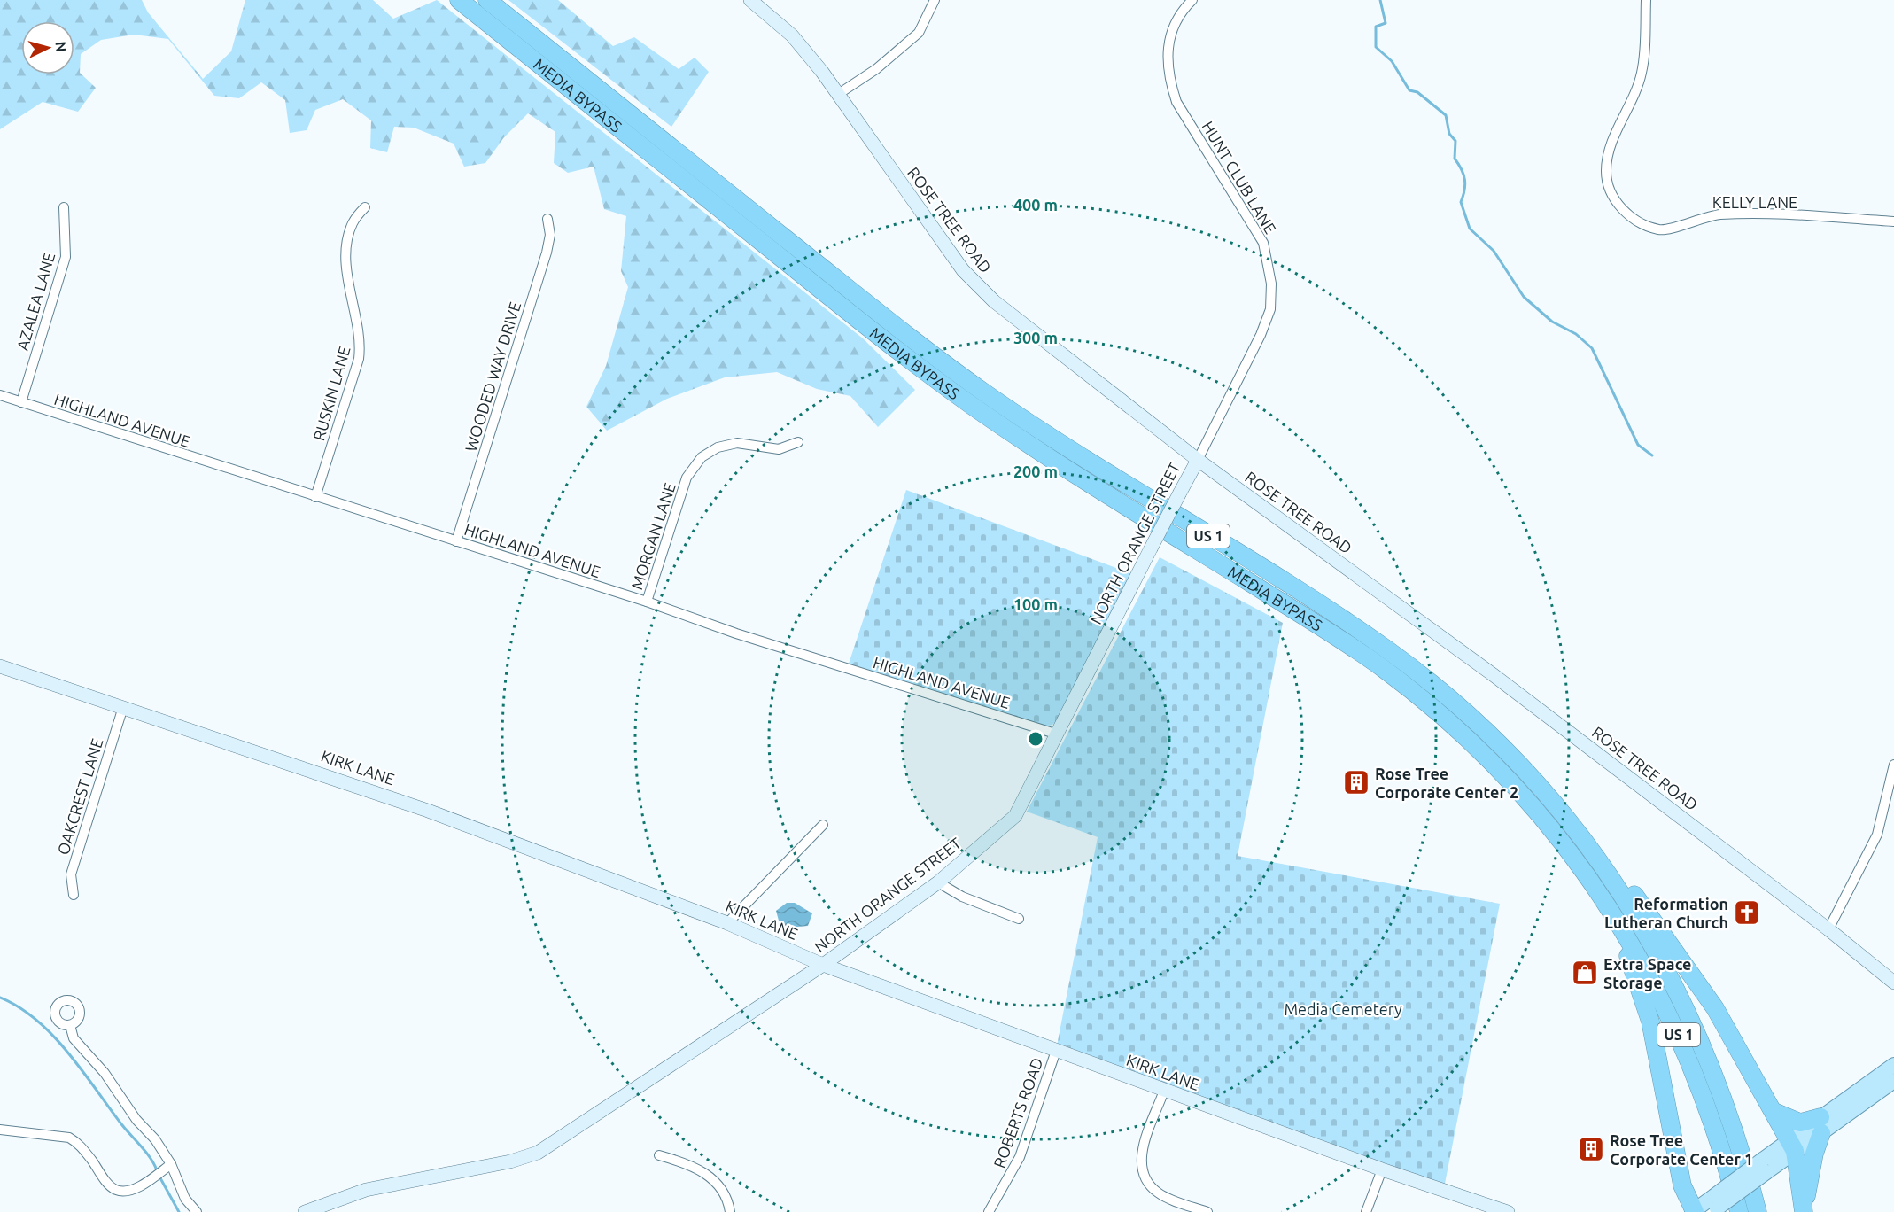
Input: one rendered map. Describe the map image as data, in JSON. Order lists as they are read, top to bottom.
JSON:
{
  "streets": {
    "highway": ["MEDIA BYPASS", "US 1"],
    "street": [
      "HUNT CLUB LANE",
      "KELLY LANE",
      "ROSE TREE ROAD",
      "AZALEA LANE",
      "WOODED WAY DRIVE",
      "RUSKIN LANE",
      "HIGHLAND AVENUE",
      "MORGAN LANE",
      "NORTH ORANGE STREET",
      "KIRK LANE",
      "OAKCREST LANE",
      "ROBERTS ROAD"
    ]
  },
  "crossings": [
    ["HUNT CLUB LANE", "ROSE TREE ROAD"],
    ["HUNT CLUB LANE", "NORTH ORANGE STREET"],
    ["ROSE TREE ROAD", "NORTH ORANGE STREET"],
    ["AZALEA LANE", "HIGHLAND AVENUE"],
    ["WOODED WAY DRIVE", "HIGHLAND AVENUE"],
    ["RUSKIN LANE", "HIGHLAND AVENUE"],
    ["HIGHLAND AVENUE", "MORGAN LANE"],
    ["HIGHLAND AVENUE", "NORTH ORANGE STREET"],
    ["NORTH ORANGE STREET", "KIRK LANE"],
    ["KIRK LANE", "OAKCREST LANE"],
    ["KIRK LANE", "ROBERTS ROAD"]
  ],
  "parks": ["Media Cemetery"],
  "places": {
    "building": ["Rose Tree Corporate Center 2", "Rose Tree Corporate Center 1"],
    "church": ["Reformation Lutheran Church"],
    "shop": ["Extra Space Storage"]
  },
  "north": "right",
  "rings": [
    "400 m",
    "300 m",
    "200 m",
    "100 m"
  ]
}
